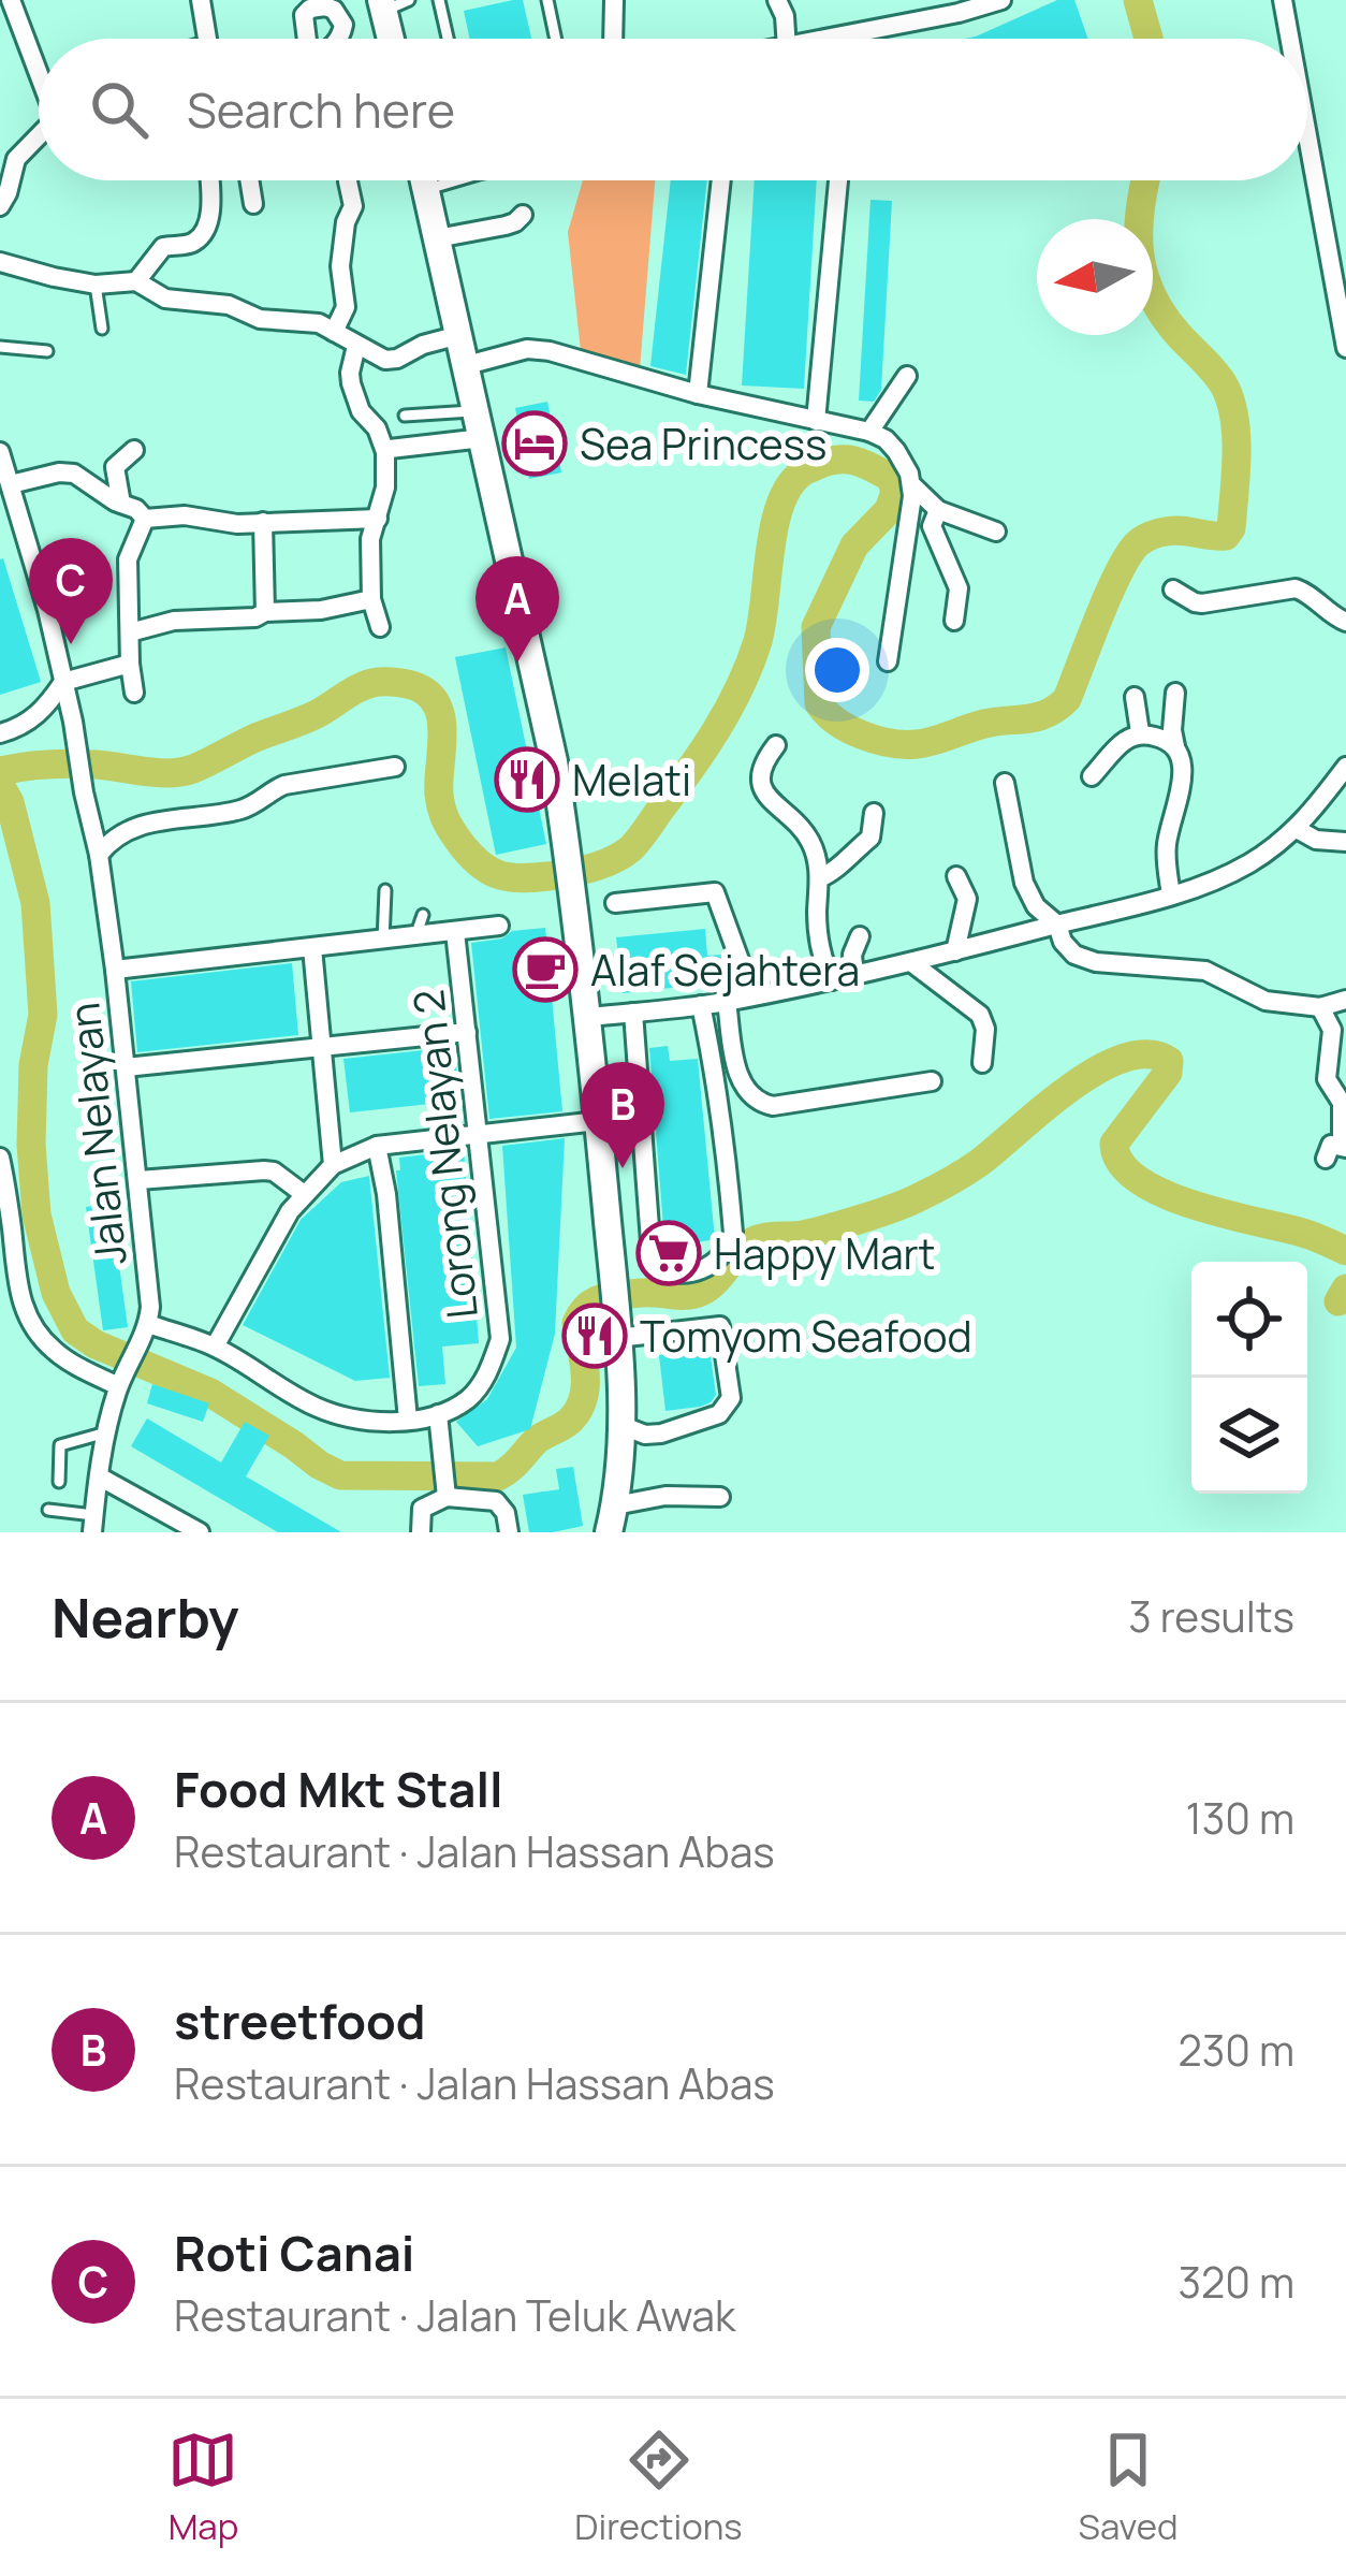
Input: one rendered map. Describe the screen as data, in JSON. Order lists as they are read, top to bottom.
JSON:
{
  "streets": {
    "street": ["Jalan Nelayan", "Lorong Nelayan 2"]
  },
  "crossings": [
    ["Jalan Nelayan", "Lorong Nelayan 2"]
  ],
  "places": {
    "hotel": ["Sea Princess"],
    "restaurant": ["Melati", "Tomyom Seafood"],
    "cafe": ["Alaf Sejahtera"],
    "supermarket": ["Happy Mart"]
  },
  "north": "left",
  "page": {
    "search": "Search here",
    "pins": ["C", "A", "B"],
    "heading": ["Nearby", "3 results"],
    "list": [
      {
        "mark": "A",
        "name": "Food Mkt Stall",
        "note": "Restaurant · Jalan Hassan Abas",
        "value": "130 m"
      },
      {
        "mark": "B",
        "name": "streetfood",
        "note": "Restaurant · Jalan Hassan Abas",
        "value": "230 m"
      },
      {
        "mark": "C",
        "name": "Roti Canai",
        "note": "Restaurant · Jalan Teluk Awak",
        "value": "320 m"
      }
    ],
    "nav": ["Map", "Directions", "Saved"]
  }
}
